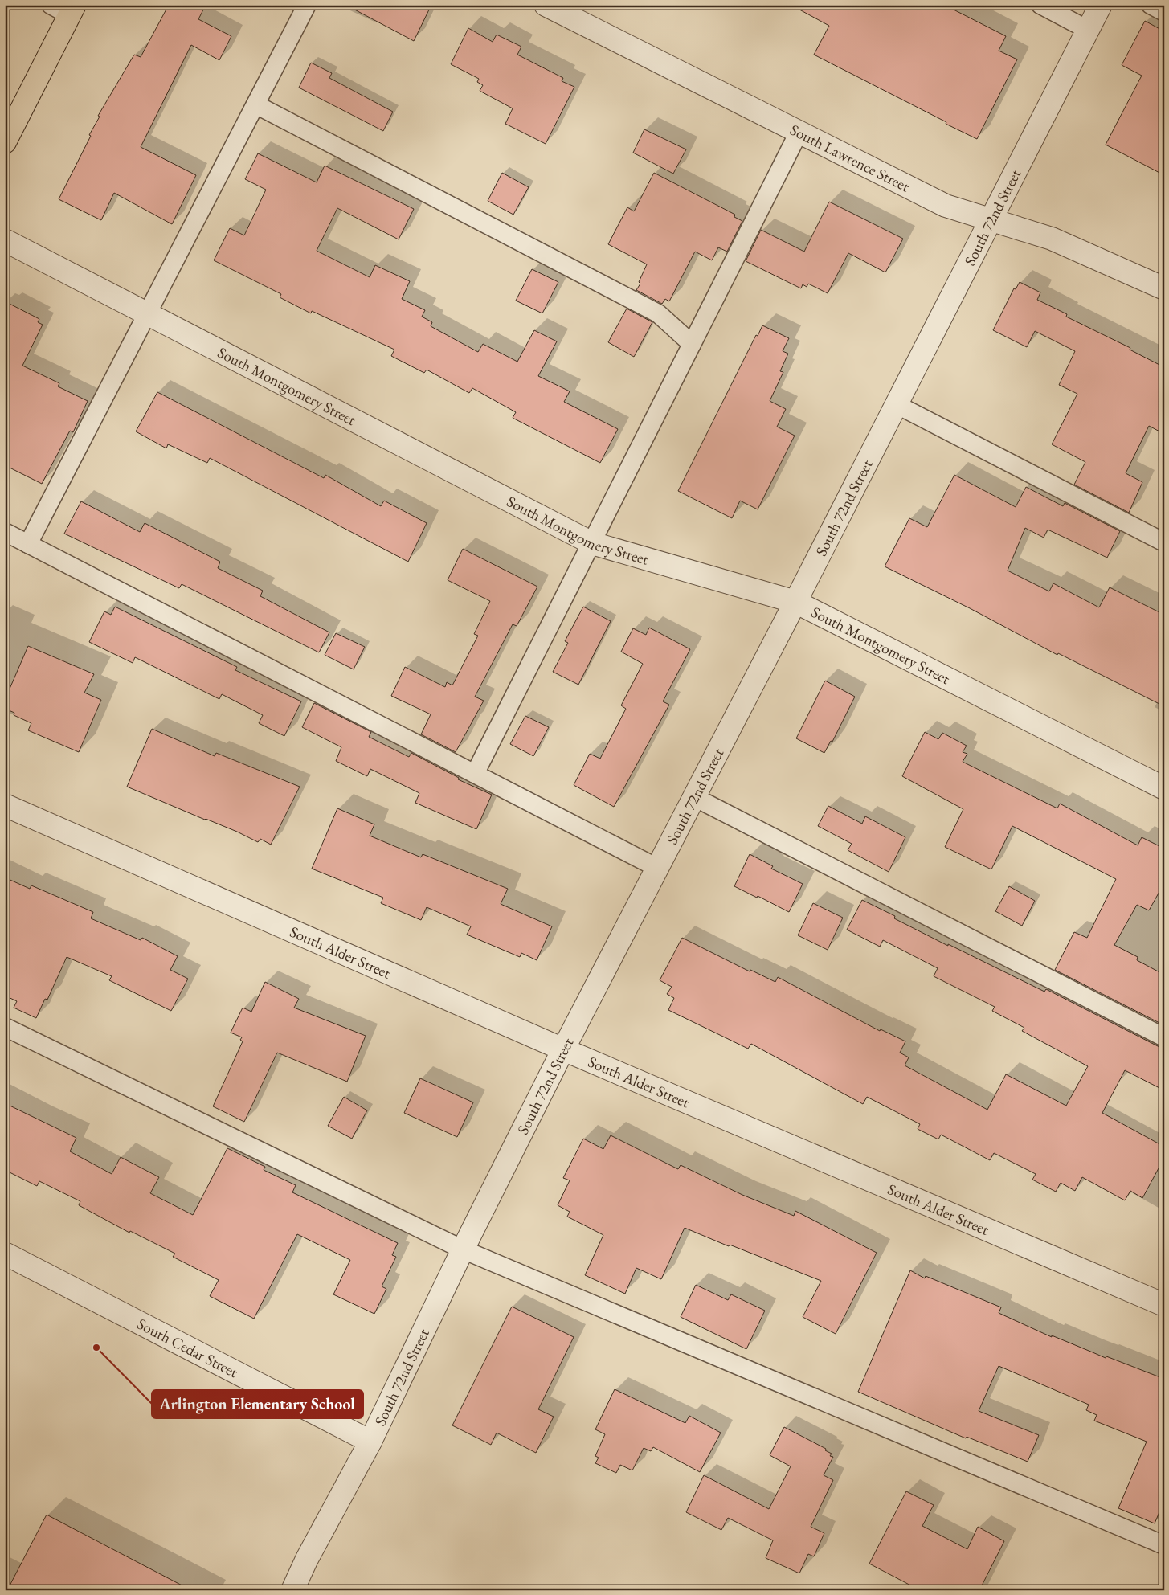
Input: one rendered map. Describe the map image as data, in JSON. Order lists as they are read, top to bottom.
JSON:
{
  "streets": {
    "street": [
      "South Lawrence Street",
      "South 72nd Street",
      "South Montgomery Street",
      "South Alder Street",
      "South Cedar Street"
    ]
  },
  "crossings": [
    ["South Lawrence Street", "South 72nd Street"],
    ["South 72nd Street", "South Montgomery Street"],
    ["South 72nd Street", "South Alder Street"],
    ["South 72nd Street", "South Cedar Street"]
  ],
  "places": ["Arlington Elementary School"]
}
